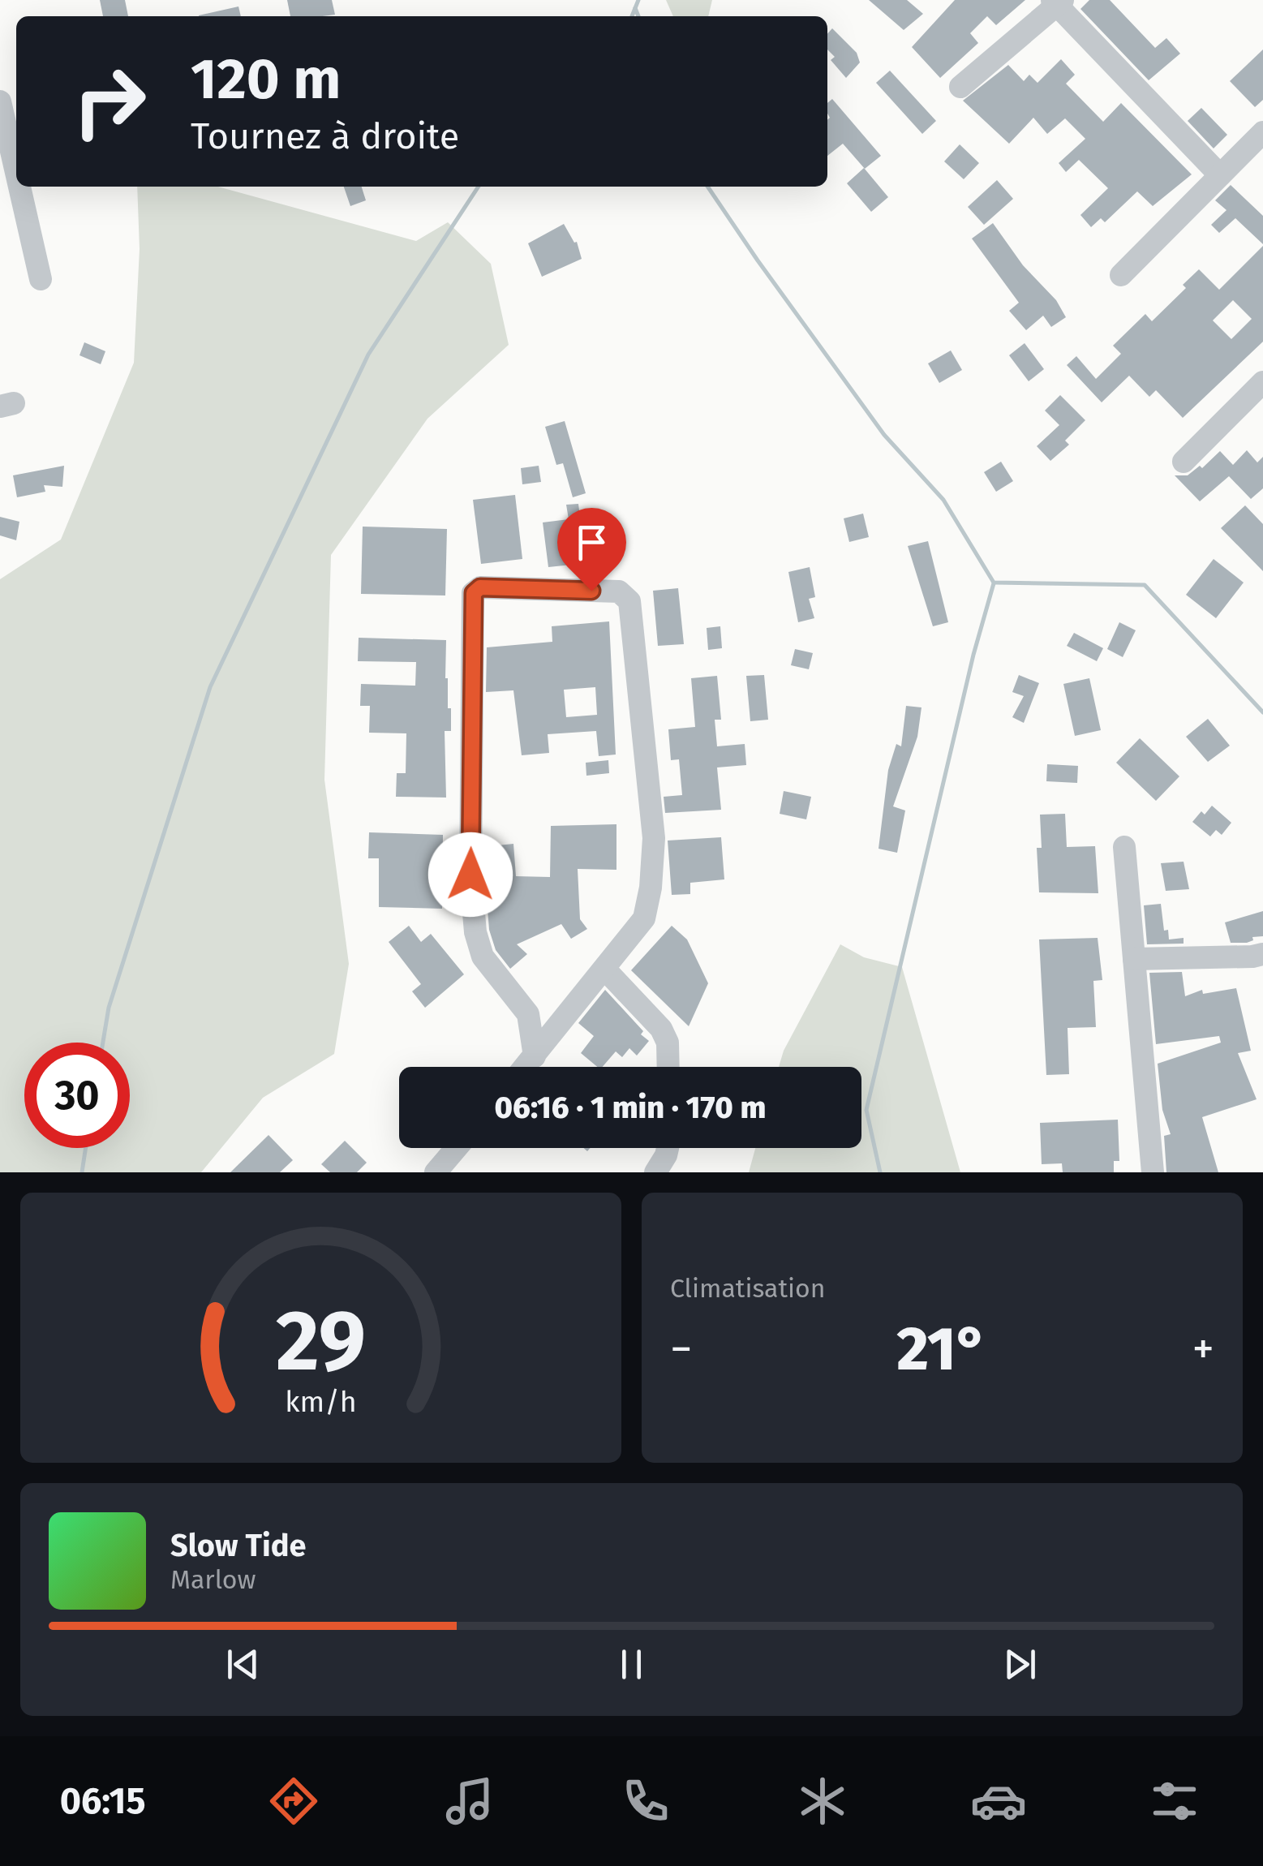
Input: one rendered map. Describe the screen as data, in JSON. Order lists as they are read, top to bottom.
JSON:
{
  "page": {
    "turn": ["120 m", "Tournez à droite"],
    "limit": "30",
    "trip": "06:16 · 1 min · 170 m",
    "tile": "Climatisation",
    "heat": ["−", "21°", "+"],
    "song": ["Slow Tide", "Marlow"],
    "tabs": "06:15",
    "gauge": ["29", "km/h"]
  }
}
